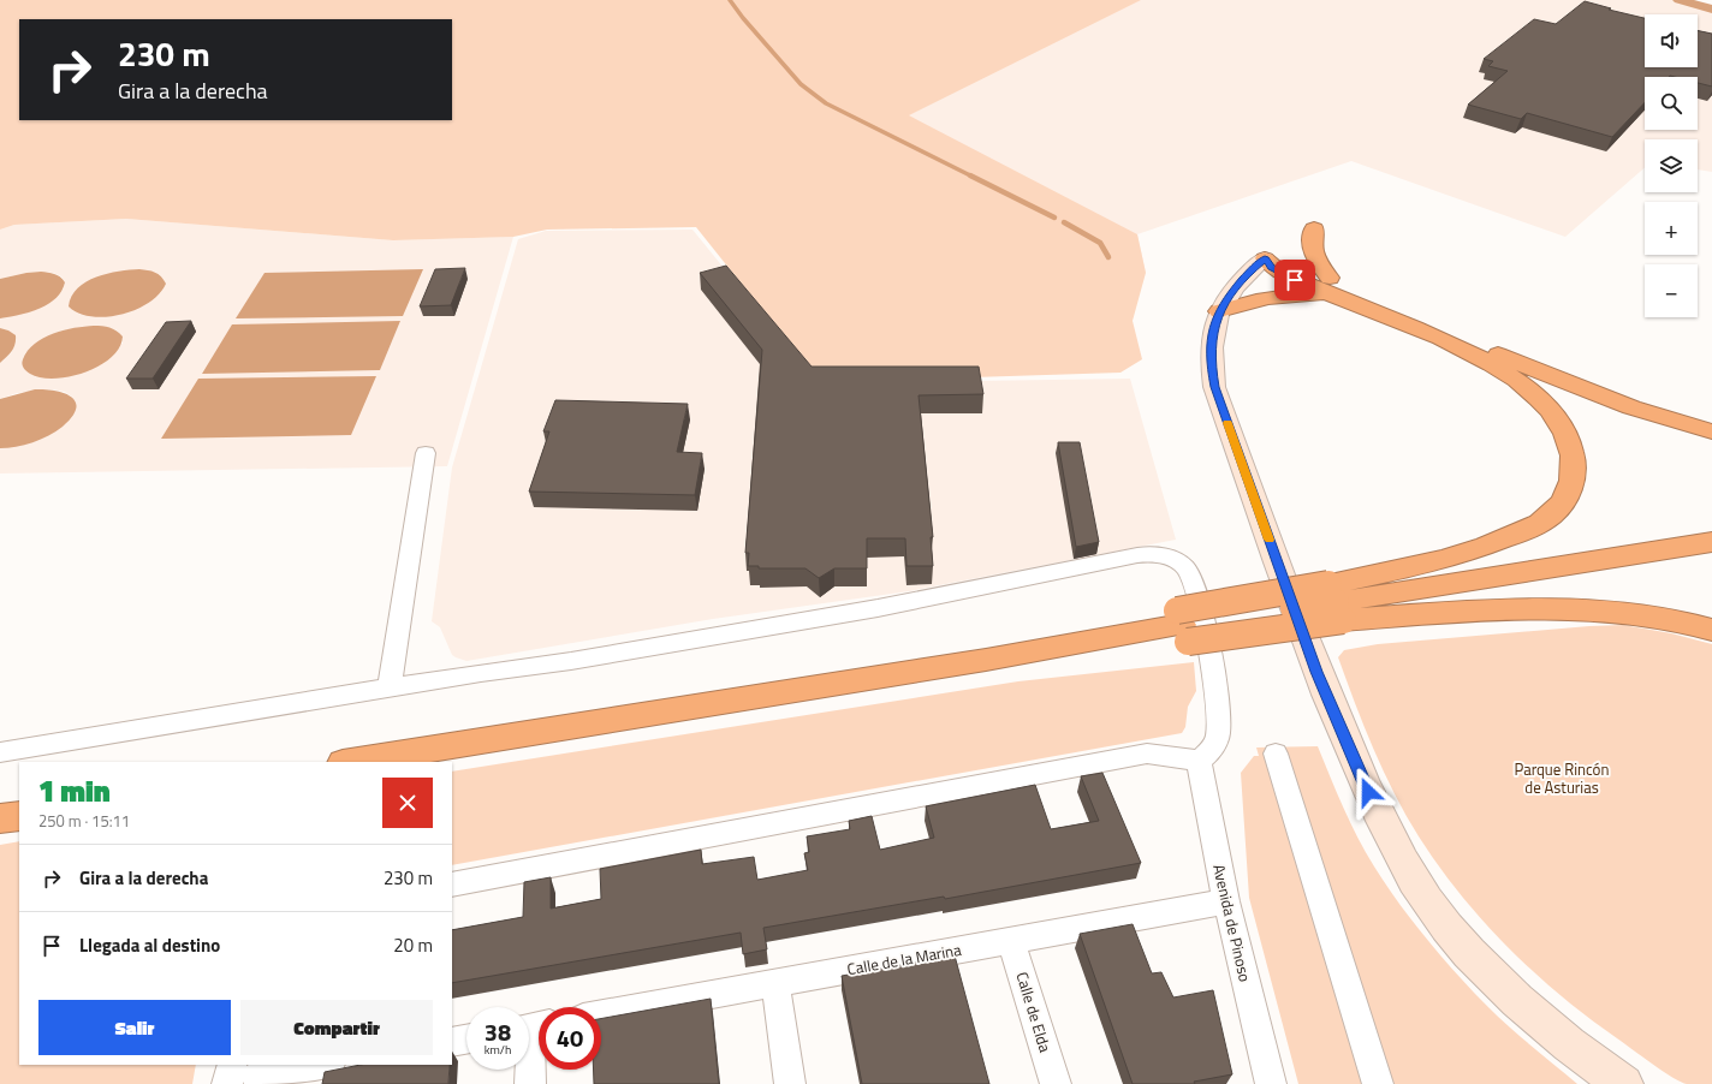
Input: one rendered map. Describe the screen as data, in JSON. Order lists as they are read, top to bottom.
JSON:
{
  "streets": {
    "street": ["Avenida de Pinoso", "Calle de la Marina", "Calle de Elda"]
  },
  "crossings": [
    ["Avenida de Pinoso", "Calle de la Marina"],
    ["Calle de la Marina", "Calle de Elda"]
  ],
  "parks": ["Parque Rincón de Asturias"],
  "page": {
    "map_buttons": ["+", "−"],
    "turn": ["230 m", "Gira a la derecha"],
    "heading": ["1 min", "250 m · 15:11"],
    "list": [
      {
        "name": "Gira a la derecha",
        "value": "230 m"
      },
      {
        "name": "Llegada al destino",
        "value": "20 m"
      }
    ],
    "buttons": ["Salir", "Compartir"],
    "speed": "38 km/h",
    "limit": "40"
  }
}
